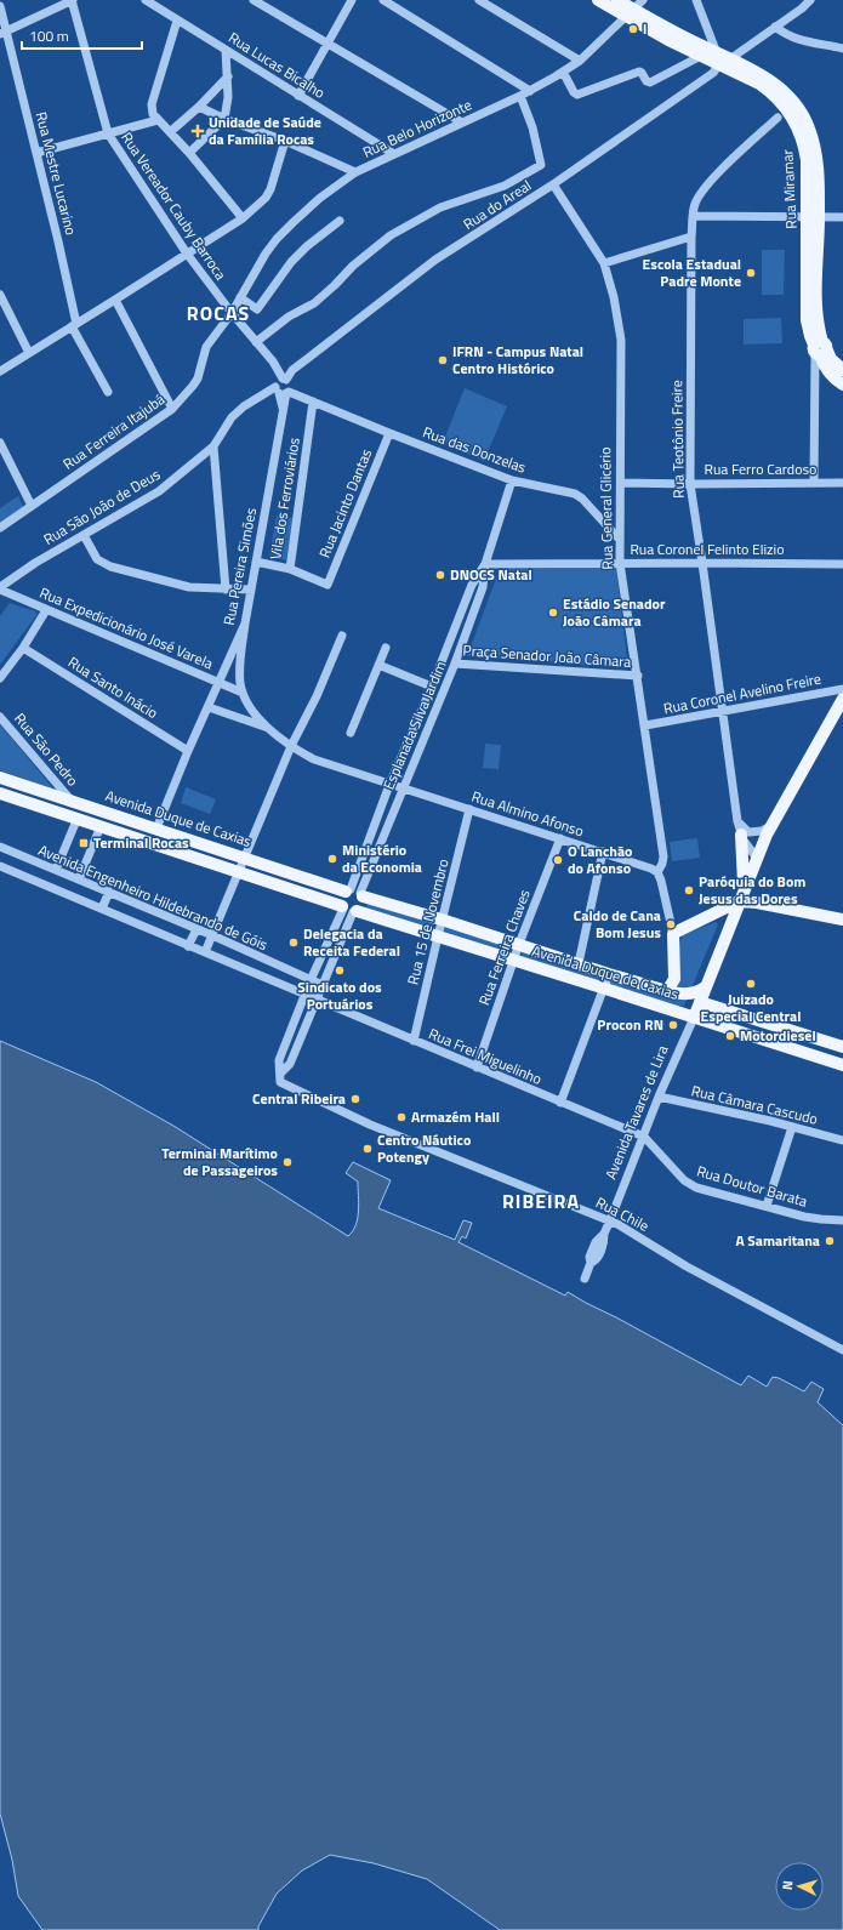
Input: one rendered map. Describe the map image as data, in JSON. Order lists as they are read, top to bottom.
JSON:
{
  "streets": {
    "main road": ["Rua Miramar", "Avenida Duque de Caxias", "Avenida Tavares de Lira"],
    "street": [
      "Rua Lucas Bicalho",
      "Rua Belo Horizonte",
      "Rua Mestre Lucarino",
      "Rua do Areal",
      "Rua Vereador Cauby Barroca",
      "Rua Ferreira Itajubá",
      "Rua Teotônio Freire",
      "Rua das Donzelas",
      "Rua Ferro Cardoso",
      "Vila dos Ferroviários",
      "Rua Jacinto Dantas",
      "Rua São João de Deus",
      "Rua General Glicério",
      "Rua Coronel Felinto Elizio",
      "Rua Pereira Simões",
      "Rua Expedicionário José Varela",
      "Praça Senador João Câmara",
      "Rua Santo Inácio",
      "Rua Coronel Avelino Freire",
      "Esplanada Silva Jardim",
      "Rua São Pedro",
      "Rua Almino Afonso",
      "Avenida Engenheiro Hildebrando de Góis",
      "Rua 15 de Novembro",
      "Rua Ferreira Chaves",
      "Rua Frei Miguelinho",
      "Rua Câmara Cascudo",
      "Rua Doutor Barata",
      "Rua Chile"
    ]
  },
  "crossings": [
    ["Rua Lucas Bicalho", "Rua Belo Horizonte"],
    ["Rua Belo Horizonte", "Rua Miramar"],
    ["Rua Belo Horizonte", "Rua Vereador Cauby Barroca"],
    ["Rua Belo Horizonte", "Rua Ferreira Itajubá"],
    ["Rua Miramar", "Rua do Areal"],
    ["Rua do Areal", "Rua Vereador Cauby Barroca"],
    ["Rua do Areal", "Rua das Donzelas"],
    ["Rua do Areal", "Rua São João de Deus"],
    ["Rua do Areal", "Rua General Glicério"],
    ["Rua do Areal", "Rua Pereira Simões"],
    ["Rua Vereador Cauby Barroca", "Rua Ferreira Itajubá"],
    ["Rua Vereador Cauby Barroca", "Rua das Donzelas"],
    ["Rua Vereador Cauby Barroca", "Rua São João de Deus"],
    ["Rua Vereador Cauby Barroca", "Rua Pereira Simões"],
    ["Rua Teotônio Freire", "Rua Ferro Cardoso"],
    ["Rua Teotônio Freire", "Rua Coronel Felinto Elizio"],
    ["Rua Teotônio Freire", "Rua Coronel Avelino Freire"],
    ["Rua Teotônio Freire", "Avenida Tavares de Lira"],
    ["Rua das Donzelas", "Vila dos Ferroviários"],
    ["Rua das Donzelas", "Rua Jacinto Dantas"],
    ["Rua das Donzelas", "Rua São João de Deus"],
    ["Rua das Donzelas", "Rua General Glicério"],
    ["Rua das Donzelas", "Rua Pereira Simões"],
    ["Rua das Donzelas", "Esplanada Silva Jardim"],
    ["Rua Ferro Cardoso", "Rua General Glicério"],
    ["Vila dos Ferroviários", "Rua Jacinto Dantas"],
    ["Vila dos Ferroviários", "Rua Pereira Simões"],
    ["Rua São João de Deus", "Rua Pereira Simões"],
    ["Rua São João de Deus", "Rua Expedicionário José Varela"],
    ["Rua General Glicério", "Rua Coronel Felinto Elizio"],
    ["Rua General Glicério", "Praça Senador João Câmara"],
    ["Rua General Glicério", "Rua Coronel Avelino Freire"],
    ["Rua General Glicério", "Rua Almino Afonso"],
    ["Rua Coronel Felinto Elizio", "Esplanada Silva Jardim"],
    ["Rua Pereira Simões", "Rua Expedicionário José Varela"],
    ["Rua Pereira Simões", "Rua Santo Inácio"],
    ["Rua Pereira Simões", "Avenida Duque de Caxias"],
    ["Praça Senador João Câmara", "Esplanada Silva Jardim"],
    ["Esplanada Silva Jardim", "Rua Almino Afonso"],
    ["Esplanada Silva Jardim", "Avenida Duque de Caxias"],
    ["Rua São Pedro", "Avenida Duque de Caxias"],
    ["Rua Almino Afonso", "Rua 15 de Novembro"],
    ["Rua Almino Afonso", "Rua Ferreira Chaves"],
    ["Avenida Duque de Caxias", "Rua 15 de Novembro"],
    ["Avenida Duque de Caxias", "Rua Ferreira Chaves"],
    ["Avenida Duque de Caxias", "Avenida Tavares de Lira"],
    ["Avenida Engenheiro Hildebrando de Góis", "Rua Frei Miguelinho"],
    ["Rua 15 de Novembro", "Rua Frei Miguelinho"],
    ["Rua Ferreira Chaves", "Rua Frei Miguelinho"],
    ["Rua Frei Miguelinho", "Avenida Tavares de Lira"],
    ["Rua Frei Miguelinho", "Rua Doutor Barata"],
    ["Rua Câmara Cascudo", "Avenida Tavares de Lira"],
    ["Avenida Tavares de Lira", "Rua Doutor Barata"],
    ["Avenida Tavares de Lira", "Rua Chile"]
  ],
  "districts": ["ROCAS", "RIBEIRA"],
  "places": {
    "other": [
      "l",
      "Escola Estadual Padre Monte",
      "IFRN - Campus Natal Centro Histórico",
      "DNOCS Natal",
      "Estádio Senador João Câmara",
      "Ministério da Economia",
      "O Lanchão do Afonso",
      "Paróquia do Bom Jesus das Dores",
      "Caldo de Cana Bom Jesus",
      "Delegacia da Receita Federal",
      "Sindicato dos Portuários",
      "Juizado Especial Central",
      "Procon RN",
      "Motordiesel",
      "Central Ribeira",
      "Armazém Hall",
      "Centro Náutico Potengy",
      "Terminal Marítimo de Passageiros",
      "A Samaritana"
    ],
    "health": ["Unidade de Saúde da Família Rocas"],
    "transit": ["Terminal Rocas"]
  },
  "scale_bar": "100 m",
  "north": "left"
}
